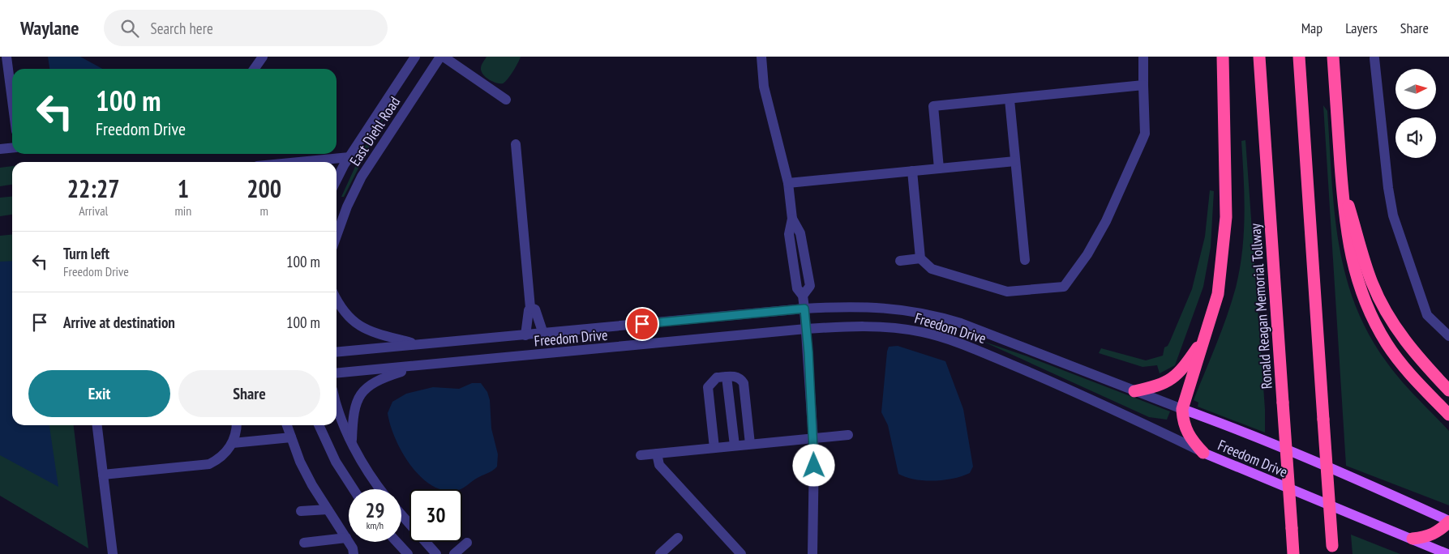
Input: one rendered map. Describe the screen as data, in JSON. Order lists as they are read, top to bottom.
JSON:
{
  "streets": {
    "highway": ["Ronald Reagan Memorial Tollway"],
    "main road": ["Freedom Drive"],
    "street": ["East Diehl Road"]
  },
  "north": "right",
  "page": {
    "header": "Waylane",
    "search": "Search here",
    "nav": ["Map", "Layers", "Share"],
    "turn": ["100 m", "Freedom Drive"],
    "eta": [
      "22:27",
      "Arrival",
      "1",
      "min",
      "200",
      "m"
    ],
    "list": [
      {
        "name": "Turn left",
        "note": "Freedom Drive",
        "value": "100 m"
      },
      {
        "name": "Arrive at destination",
        "value": "100 m"
      }
    ],
    "buttons": ["Exit", "Share"],
    "speed": "29 km/h",
    "limit": "30"
  }
}
